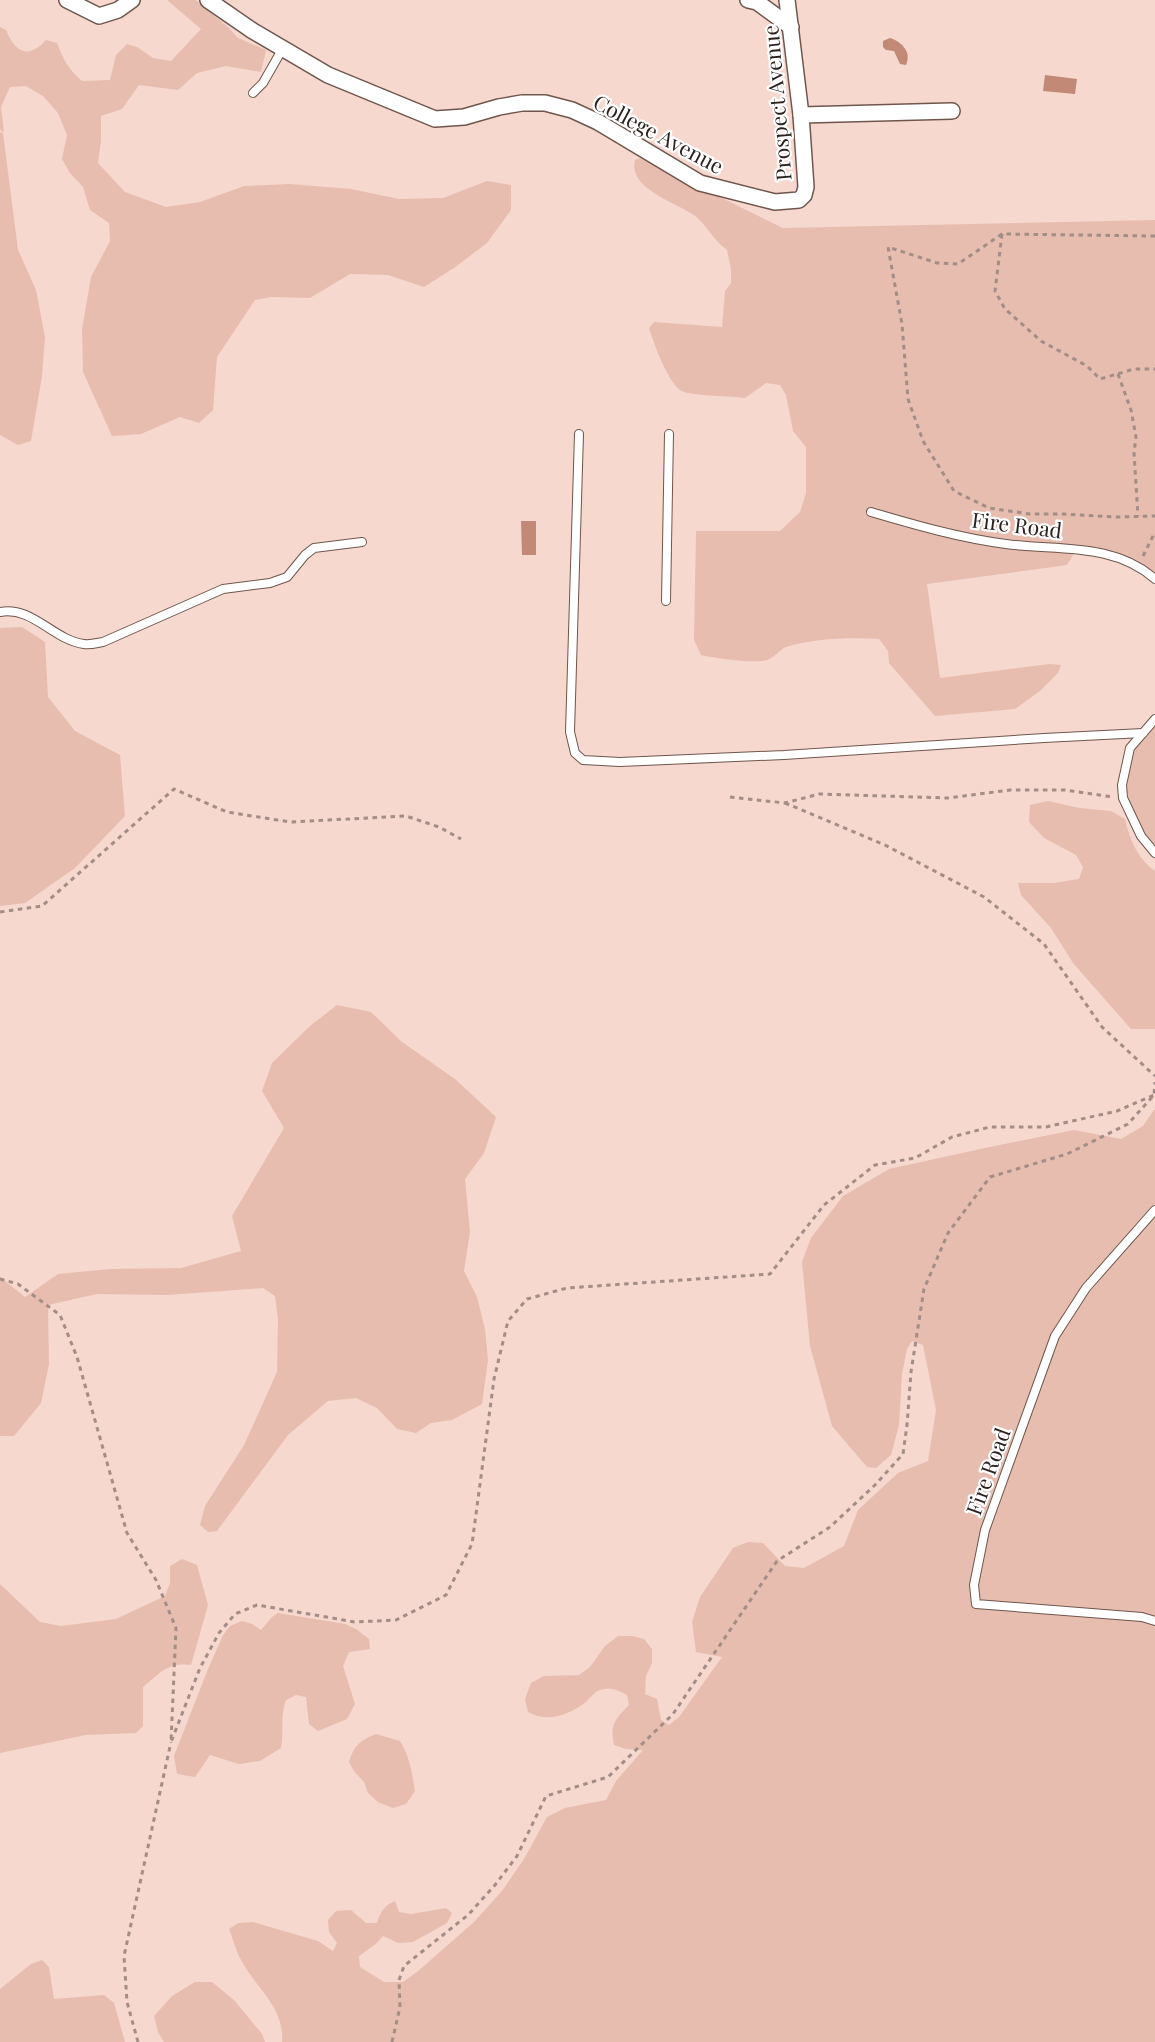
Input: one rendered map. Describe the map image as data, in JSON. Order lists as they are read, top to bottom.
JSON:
{
  "streets": {
    "street": ["Prospect Avenue", "College Avenue"],
    "lane": ["Fire Road"]
  },
  "crossings": [
    ["Prospect Avenue", "College Avenue"]
  ]
}
